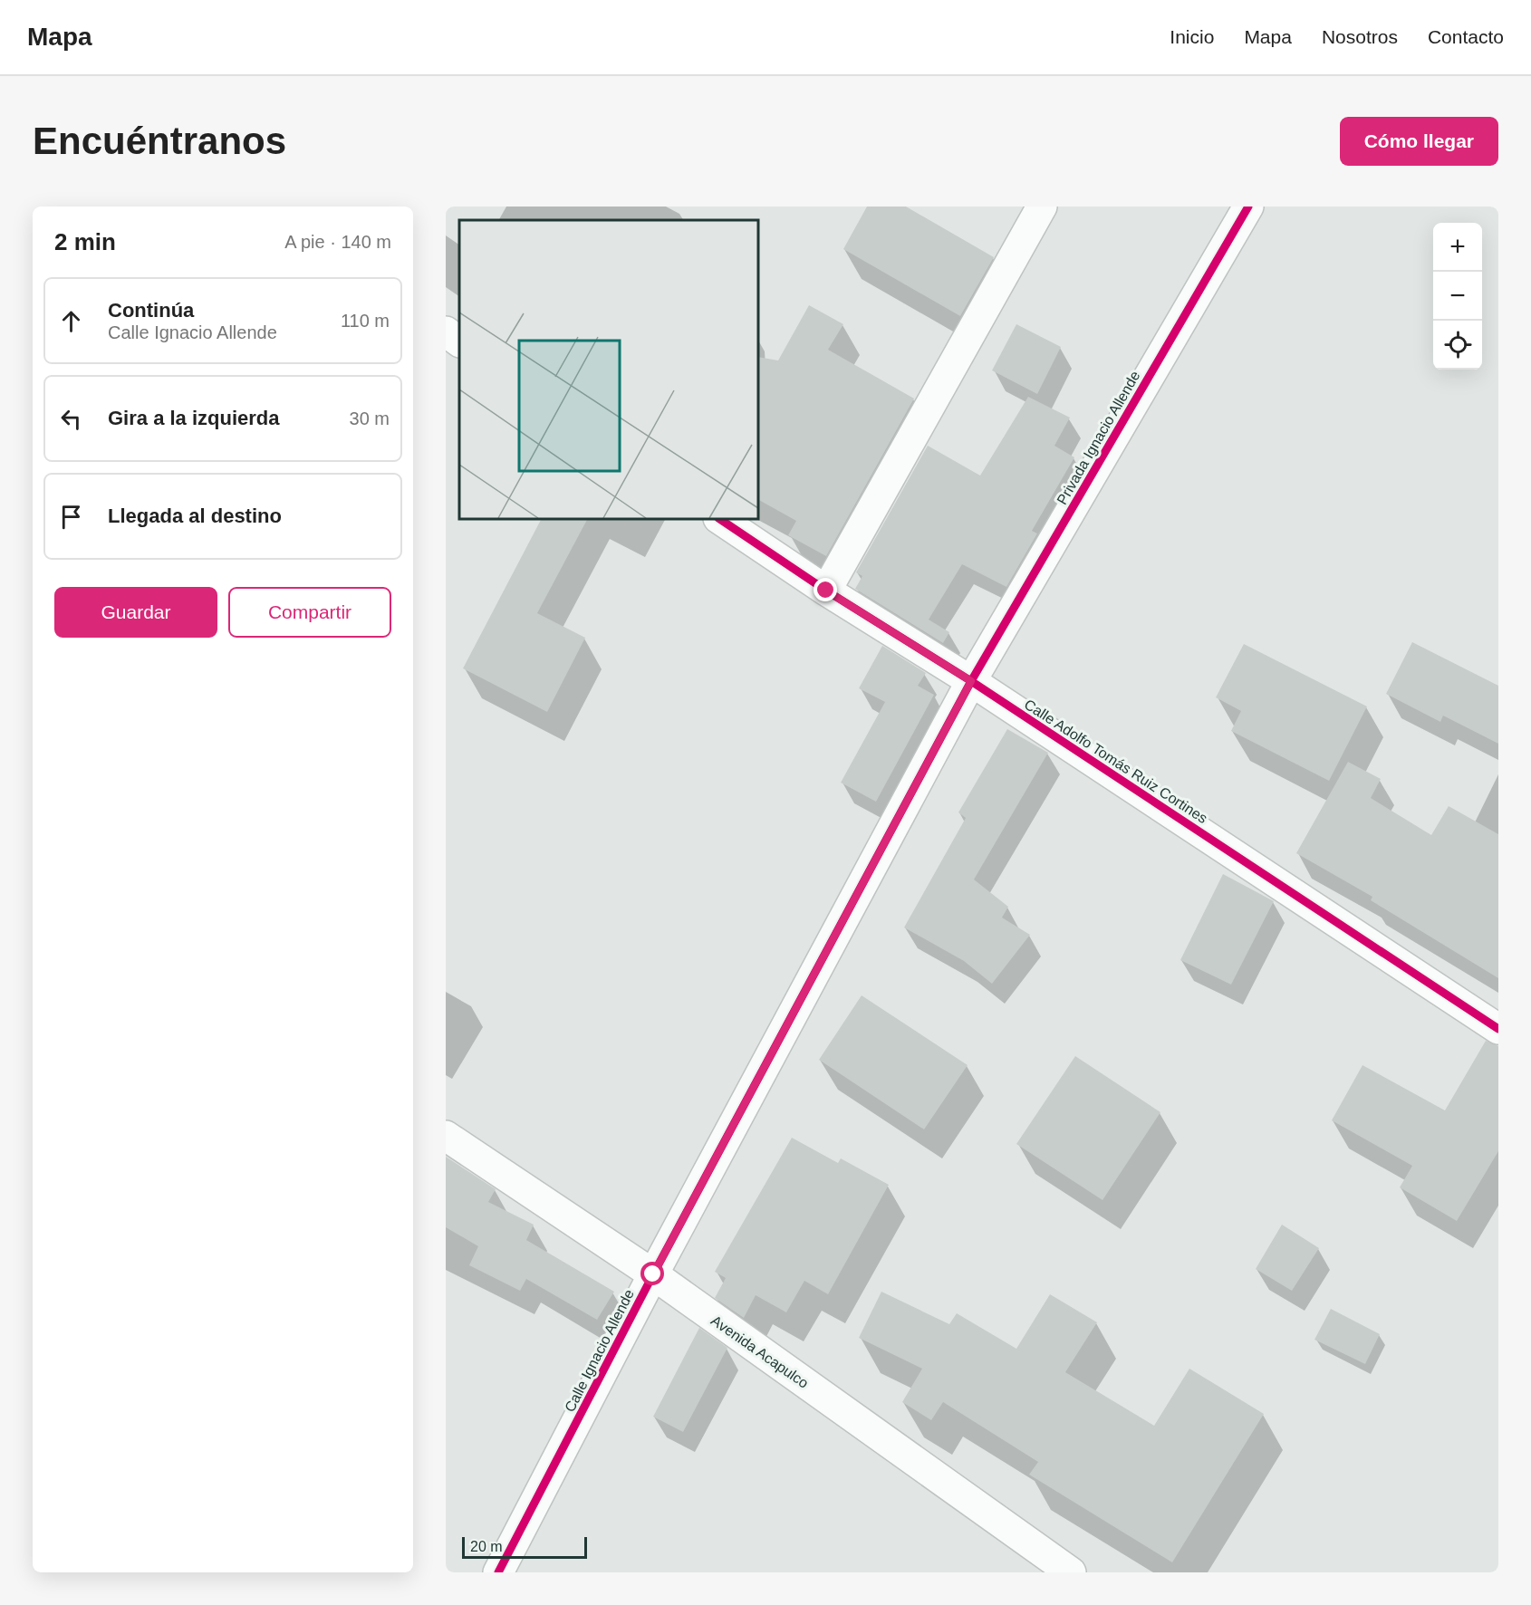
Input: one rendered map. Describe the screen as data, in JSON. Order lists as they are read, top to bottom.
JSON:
{
  "streets": {
    "street": [
      "Privada Ignacio Allende",
      "Calle Adolfo Tomás Ruiz Cortines",
      "Calle Ignacio Allende",
      "Avenida Acapulco"
    ]
  },
  "crossings": [
    ["Privada Ignacio Allende", "Calle Adolfo Tomás Ruiz Cortines"],
    ["Privada Ignacio Allende", "Calle Ignacio Allende"],
    ["Calle Adolfo Tomás Ruiz Cortines", "Calle Ignacio Allende"],
    ["Calle Ignacio Allende", "Avenida Acapulco"]
  ],
  "scale_bar": "20 m",
  "page": {
    "header": "Mapa",
    "nav": [
      "Inicio",
      "Mapa",
      "Nosotros",
      "Contacto"
    ],
    "buttons": [
      "Cómo llegar",
      ["Guardar", "Compartir"]
    ],
    "title": "Encuéntranos",
    "heading": ["2 min", "A pie · 140 m"],
    "map_buttons": ["+", "−"],
    "list": [
      ["Continúa", "Calle Ignacio Allende", "110 m"],
      ["Gira a la izquierda", "30 m"],
      "Llegada al destino"
    ],
    "scale": "20 m"
  }
}
